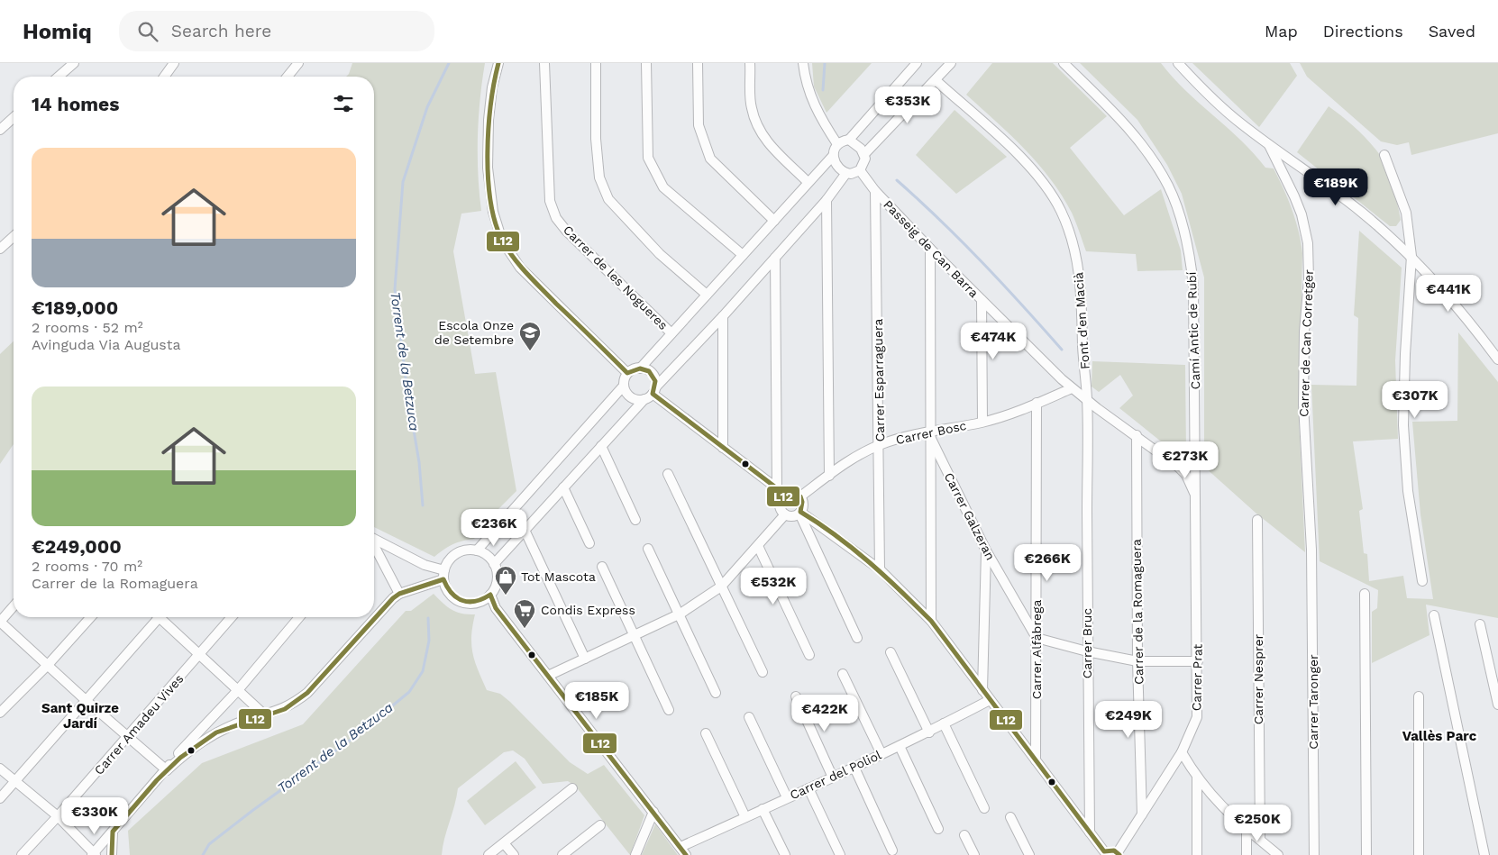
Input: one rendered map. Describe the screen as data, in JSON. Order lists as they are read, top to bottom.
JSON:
{
  "streets": {
    "street": [
      "Passeig de Can Barra",
      "Carrer de les Nogueres",
      "Font d'en Macià",
      "Camí Antic de Rubí",
      "Carrer de Can Corretger",
      "Carrer Esparraguera",
      "Carrer Bosc",
      "Carrer Galzeran",
      "Carrer de la Romaguera",
      "Carrer Bruc",
      "Carrer Alfàbrega",
      "Carrer Prat",
      "Carrer Nesprer",
      "Carrer Taronger",
      "Carrer Amadeu Vives",
      "Carrer del Poliol"
    ]
  },
  "crossings": [
    ["Passeig de Can Barra", "Font d'en Macià"],
    ["Passeig de Can Barra", "Camí Antic de Rubí"],
    ["Passeig de Can Barra", "Carrer Esparraguera"],
    ["Passeig de Can Barra", "Carrer Bosc"],
    ["Passeig de Can Barra", "Carrer Galzeran"],
    ["Passeig de Can Barra", "Carrer de la Romaguera"],
    ["Passeig de Can Barra", "Carrer Bruc"],
    ["Passeig de Can Barra", "Carrer Prat"],
    ["Font d'en Macià", "Carrer Bruc"],
    ["Camí Antic de Rubí", "Carrer Prat"],
    ["Carrer de Can Corretger", "Carrer Taronger"],
    ["Carrer Esparraguera", "Carrer Bosc"],
    ["Carrer Bosc", "Carrer Galzeran"],
    ["Carrer Bosc", "Carrer Alfàbrega"],
    ["Carrer Galzeran", "Carrer Alfàbrega"],
    ["Carrer de la Romaguera", "Carrer Prat"]
  ],
  "districts": ["Sant Quirze Jardí", "Vallès Parc"],
  "water": ["Torrent de la Betzuca"],
  "places": {
    "school or university": ["Escola Onze de Setembre"],
    "shop": ["Tot Mascota"],
    "supermarket": ["Condis Express"]
  },
  "lines": ["transit line L12"],
  "page": {
    "header": "Homiq",
    "search": "Search here",
    "nav": ["Map", "Directions", "Saved"],
    "heading": "14 homes",
    "price": [
      "€353K",
      "€189K",
      "€441K",
      "€474K",
      "€307K",
      "€273K",
      "€236K",
      "€266K",
      "€532K",
      "€185K",
      "€422K",
      "€249K",
      "€330K",
      "€250K"
    ],
    "list": [
      {
        "name": "€189,000",
        "note": "2 rooms · 52 m² · Avinguda Via Augusta"
      },
      {
        "name": "€249,000",
        "note": "2 rooms · 70 m² · Carrer de la Romaguera"
      }
    ]
  }
}
